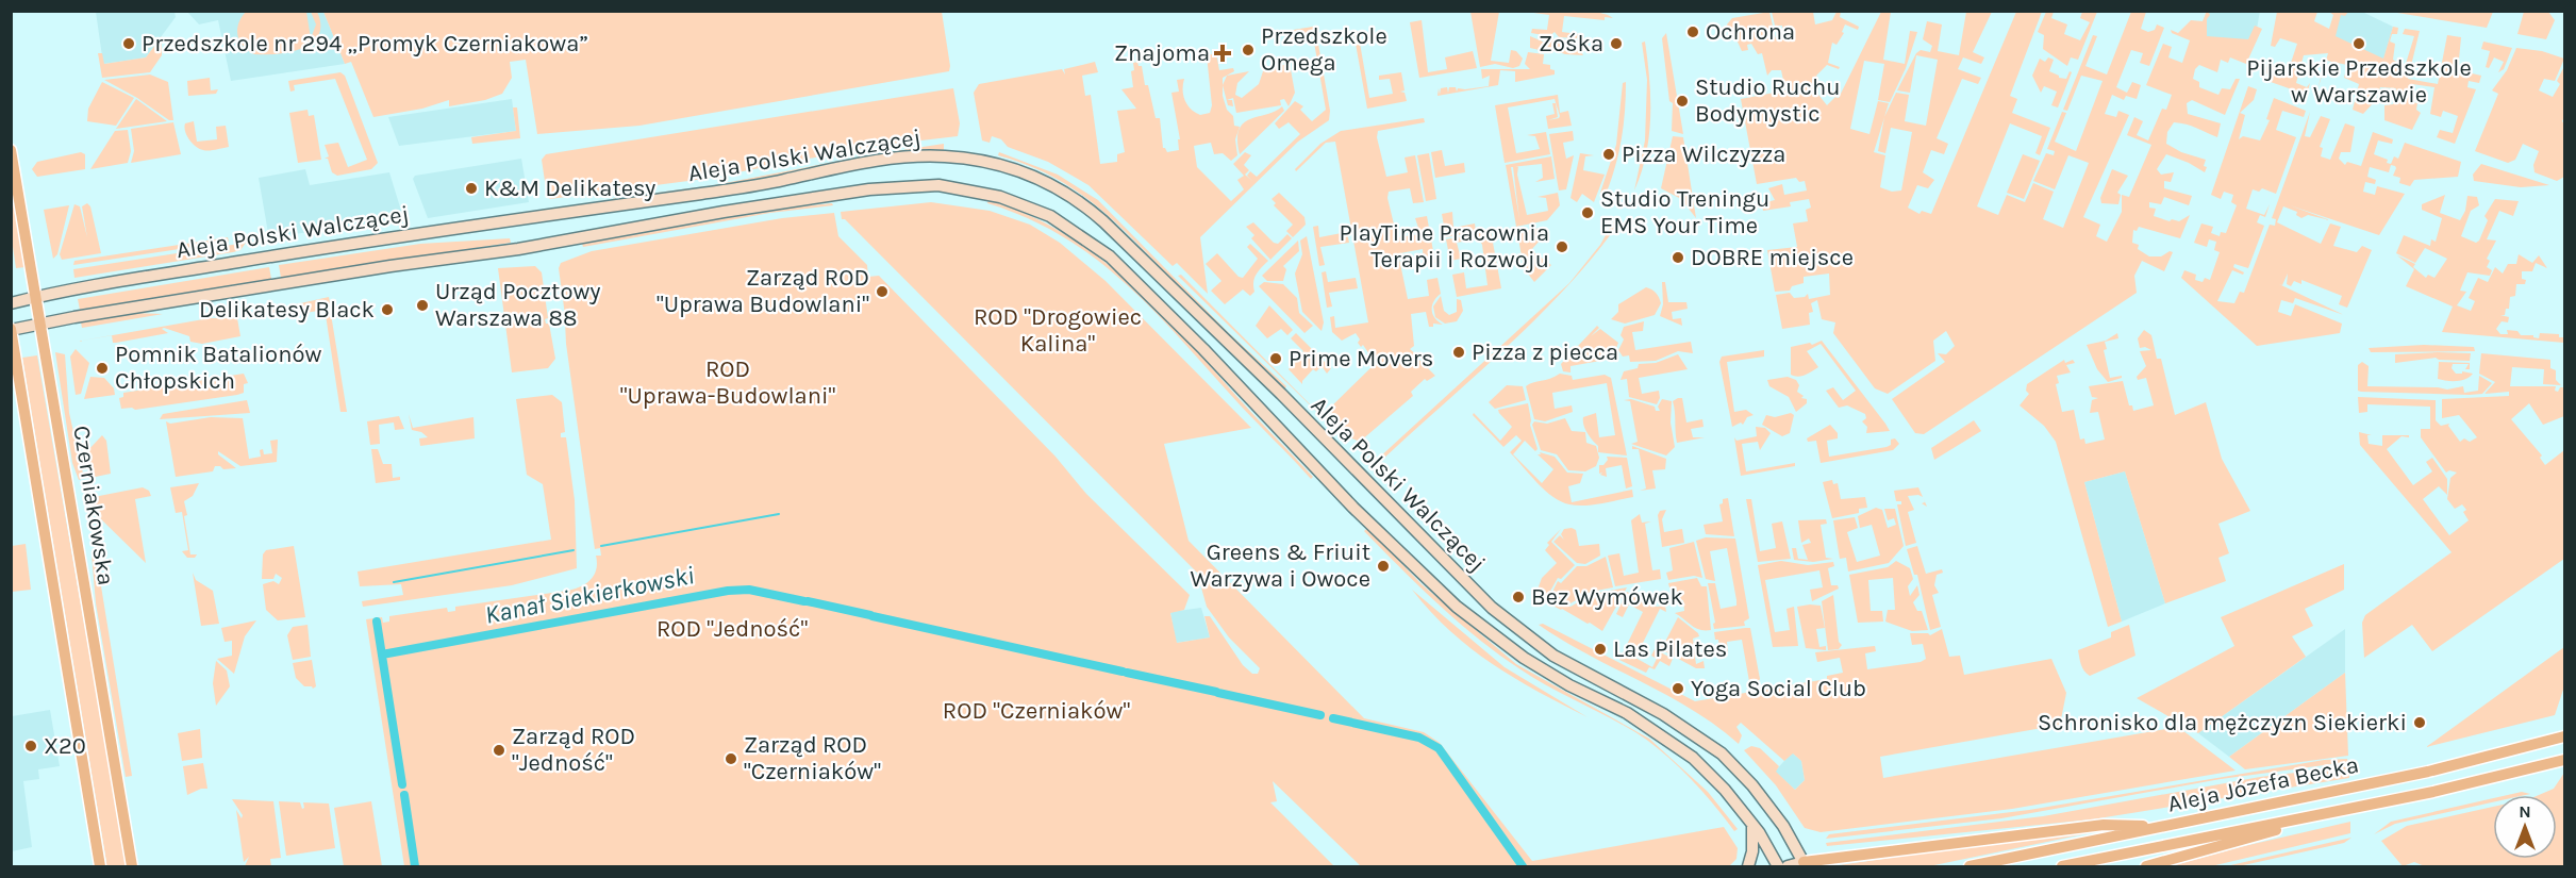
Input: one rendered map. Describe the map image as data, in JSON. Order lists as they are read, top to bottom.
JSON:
{
  "streets": {
    "main road": ["Aleja Polski Walczącej", "Czerniakowska", "Aleja Józefa Becka"]
  },
  "crossings": [
    ["Aleja Polski Walczącej", "Czerniakowska"]
  ],
  "water": ["Kanał Siekierkowski"],
  "parks": [
    "ROD \"Drogowiec Kalina\"",
    "ROD \"Uprawa-Budowlani\"",
    "ROD \"Jedność\"",
    "ROD \"Czerniaków\""
  ],
  "places": {
    "other": [
      "Ochrona",
      "Przedszkole nr 294 „Promyk Czerniakowa”",
      "Zośka",
      "Pijarskie Przedszkole w Warszawie",
      "Przedszkole Omega",
      "Studio Ruchu Bodymystic",
      "Pizza Wilczyzza",
      "K&M Delikatesy",
      "Studio Treningu EMS Your Time",
      "PlayTime Pracownia Terapii i Rozwoju",
      "DOBRE miejsce",
      "Zarząd ROD \"Uprawa Budowlani\"",
      "Urząd Pocztowy Warszawa 88",
      "Delikatesy Black",
      "Pizza z piecca",
      "Prime Movers",
      "Pomnik Batalionów Chłopskich",
      "Greens & Friuit Warzywa i Owoce",
      "Bez Wymówek",
      "Las Pilates",
      "Yoga Social Club",
      "Schronisko dla mężczyzn Siekierki",
      "X20",
      "Zarząd ROD \"Jedność\"",
      "Zarząd ROD \"Czerniaków\""
    ],
    "health": ["Znajoma"]
  },
  "north": "top"
}
